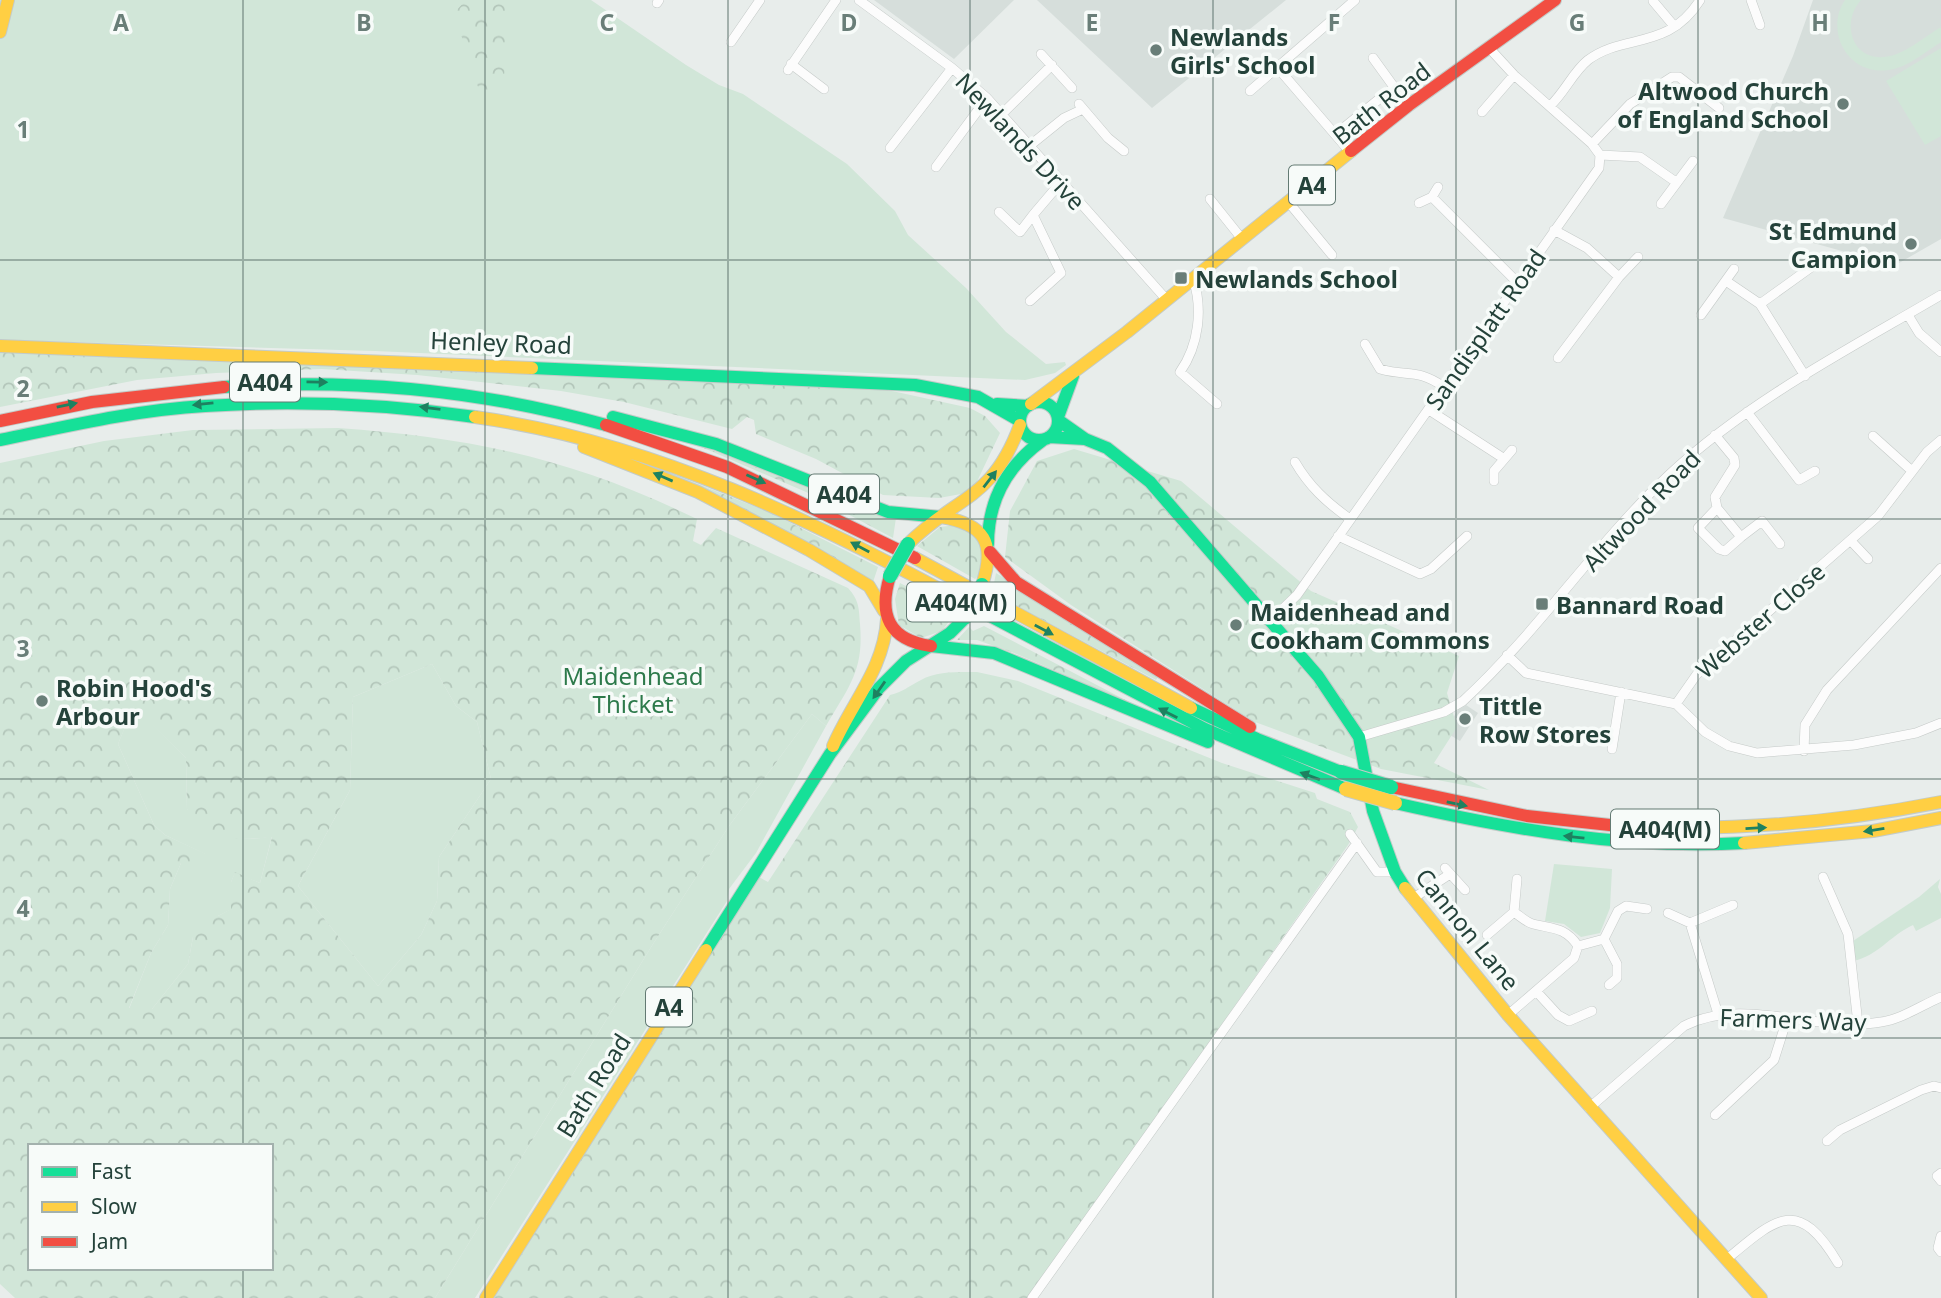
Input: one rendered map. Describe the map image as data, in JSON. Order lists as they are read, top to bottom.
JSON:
{
  "streets": {
    "main road": [
      "Bath Road",
      "A4",
      "Henley Road",
      "A404",
      "A404(M)",
      "Cannon Lane"
    ],
    "street": [
      "Newlands Drive",
      "Sandisplatt Road",
      "Altwood Road",
      "Webster Close",
      "Farmers Way"
    ]
  },
  "crossings": [
    ["Bath Road", "Newlands Drive"],
    ["Bath Road", "Henley Road"],
    ["Bath Road", "A404"],
    ["Bath Road", "A404(M)"],
    ["Bath Road", "Cannon Lane"],
    ["Sandisplatt Road", "Cannon Lane"],
    ["Henley Road", "Cannon Lane"],
    ["A404", "A404(M)"],
    ["Altwood Road", "Cannon Lane"],
    ["Cannon Lane", "Farmers Way"]
  ],
  "parks": ["Maidenhead Thicket"],
  "places": {
    "other": [
      "Newlands Girls' School",
      "Altwood Church of England School",
      "St Edmund Campion",
      "Maidenhead and Cookham Commons",
      "Robin Hood's Arbour",
      "Tittle Row Stores"
    ],
    "transit": ["Newlands School", "Bannard Road"]
  },
  "legend": ["Fast", "Slow", "Jam"],
  "grid": {
    "columns": [
      "A",
      "B",
      "C",
      "D",
      "E",
      "F",
      "G",
      "H"
    ],
    "rows": [
      "1",
      "2",
      "3",
      "4"
    ]
  }
}
